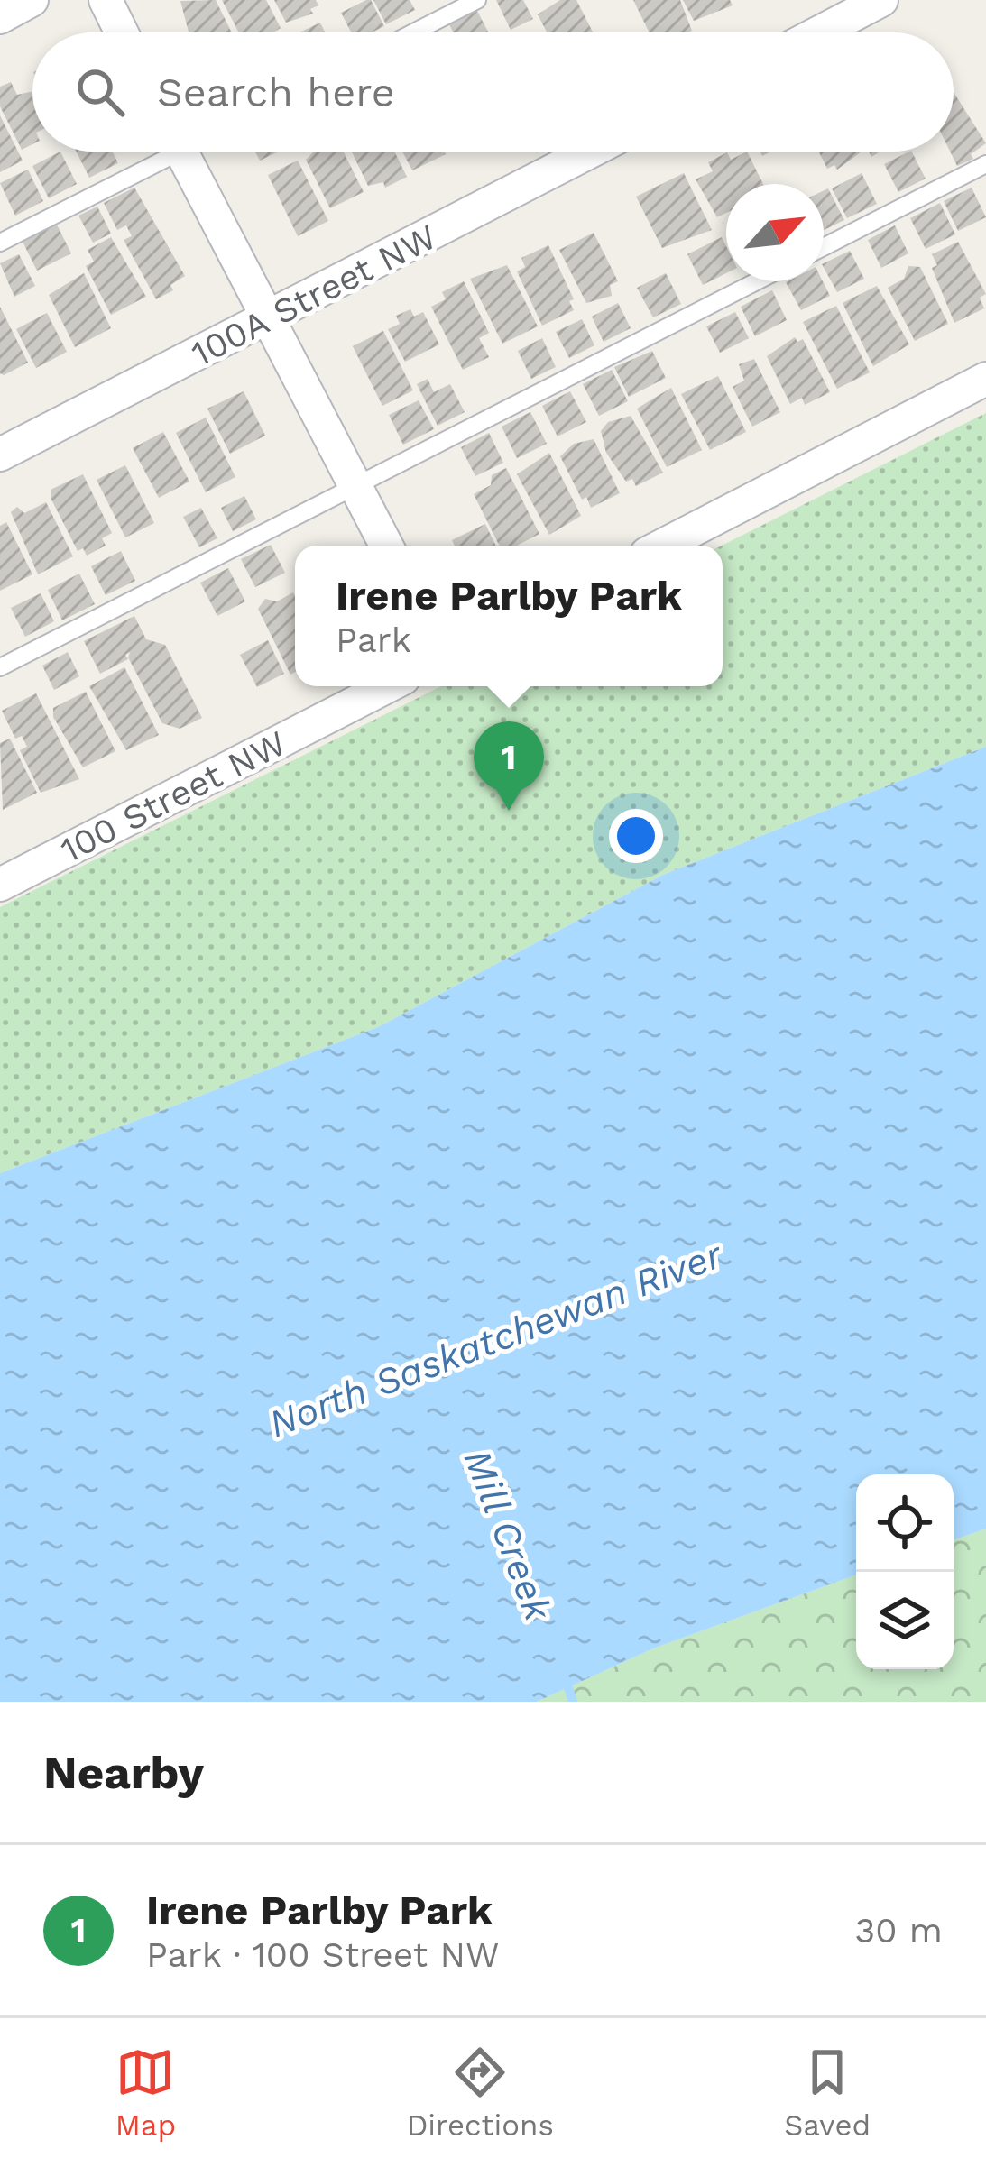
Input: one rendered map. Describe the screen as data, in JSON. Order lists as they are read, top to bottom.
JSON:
{
  "streets": {
    "street": ["100A Street NW", "100 Street NW"]
  },
  "water": ["North Saskatchewan River", "Mill Creek"],
  "north": "top right",
  "page": {
    "search": "Search here",
    "popup": ["Irene Parlby Park", "Park"],
    "pins": "1",
    "heading": "Nearby",
    "list": [
      {
        "mark": "1",
        "name": "Irene Parlby Park",
        "note": "Park · 100 Street NW",
        "value": "30 m"
      }
    ],
    "nav": ["Map", "Directions", "Saved"]
  }
}
